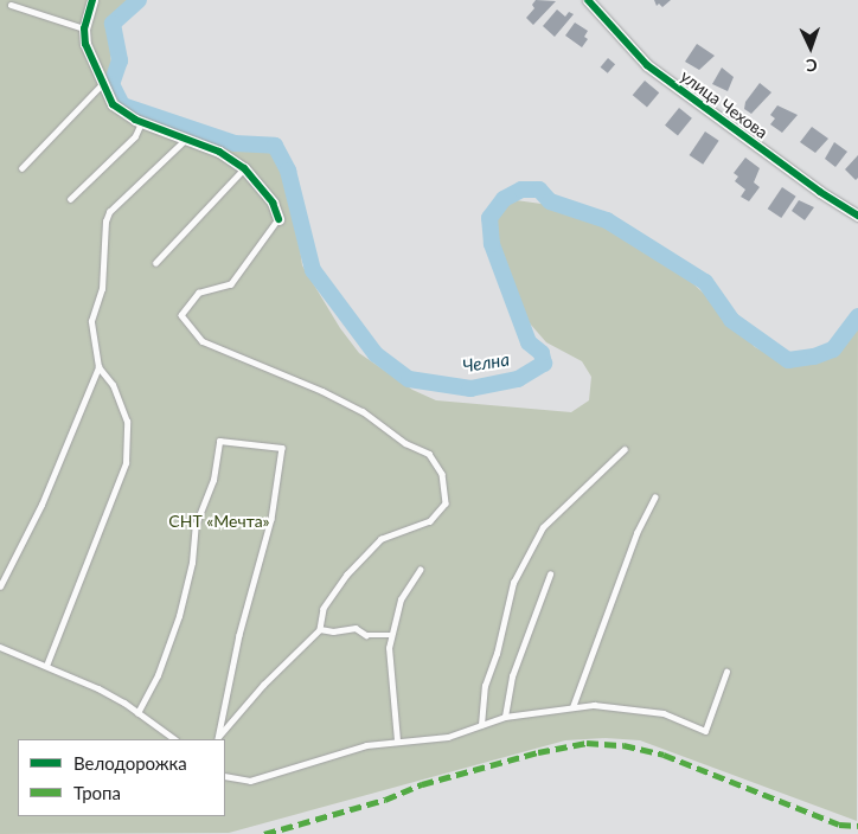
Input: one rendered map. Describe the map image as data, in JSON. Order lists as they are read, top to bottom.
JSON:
{
  "streets": {
    "street": ["улица Чехова"]
  },
  "water": ["Челна"],
  "parks": ["СНТ «Мечта»"],
  "legend": ["Велодорожка", "Тропа"],
  "north": "bottom"
}
